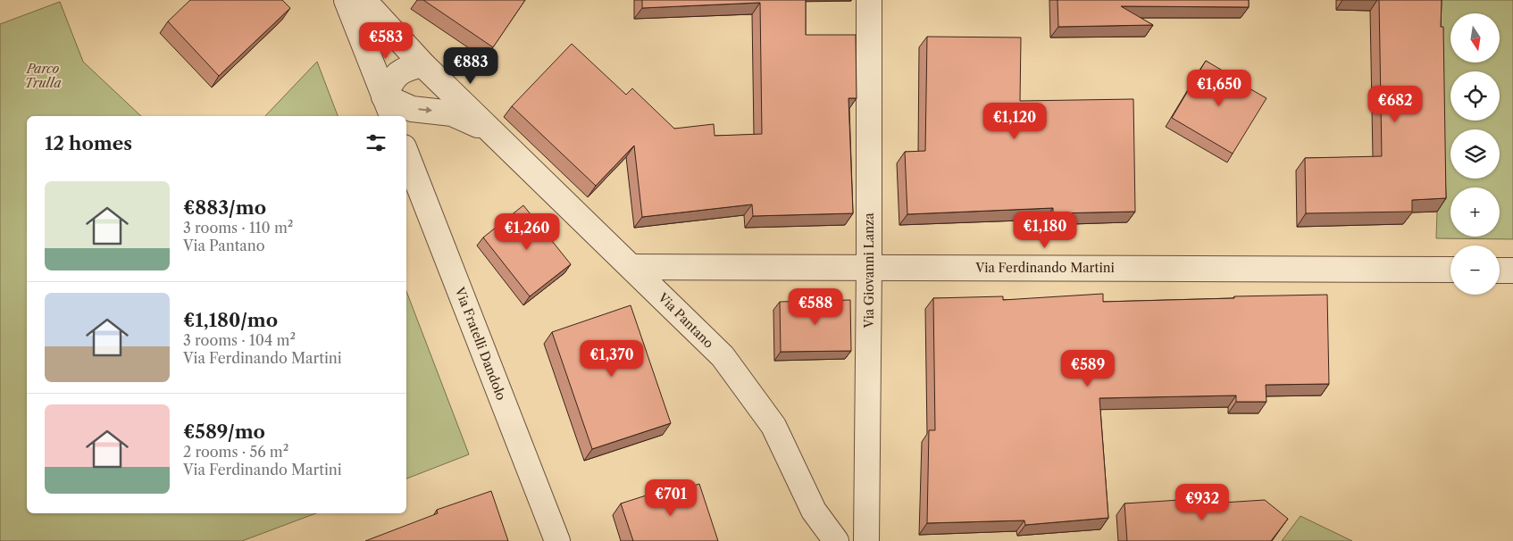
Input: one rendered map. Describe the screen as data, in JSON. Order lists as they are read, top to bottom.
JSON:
{
  "streets": {
    "street": [
      "Via Ferdinando Martini",
      "Via Giovanni Lanza",
      "Via Pantano",
      "Via Fratelli Dandolo"
    ]
  },
  "crossings": [
    ["Via Ferdinando Martini", "Via Giovanni Lanza"],
    ["Via Ferdinando Martini", "Via Pantano"]
  ],
  "parks": ["Parco Trulla"],
  "north": "bottom",
  "page": {
    "map_buttons": ["+", "−"],
    "price": [
      "€583",
      "€883",
      "€1,650",
      "€682",
      "€1,120",
      "€1,180",
      "€1,260",
      "€588",
      "€1,370",
      "€589",
      "€701",
      "€932"
    ],
    "heading": "12 homes",
    "list": [
      {
        "name": "€883/mo",
        "note": "3 rooms · 110 m² · Via Pantano"
      },
      {
        "name": "€1,180/mo",
        "note": "3 rooms · 104 m² · Via Ferdinando Martini"
      },
      {
        "name": "€589/mo",
        "note": "2 rooms · 56 m² · Via Ferdinando Martini"
      }
    ]
  }
}
